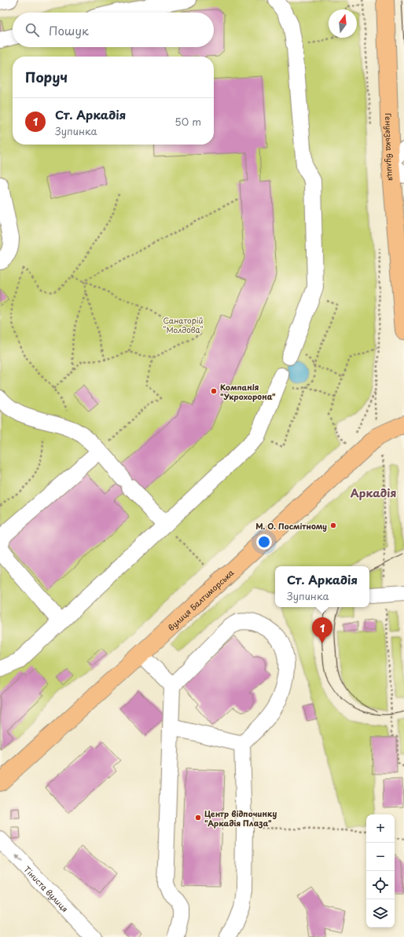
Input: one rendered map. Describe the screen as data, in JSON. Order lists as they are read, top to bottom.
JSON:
{
  "streets": {
    "main road": ["Генуезька вулиця", "вулиця Балтиморська"],
    "street": ["Тіниста вулиця"]
  },
  "one_way": ["Тіниста вулиця"],
  "districts": ["Аркадія"],
  "parks": ["Санаторій \"Молдова\""],
  "places": ["Компанія \"Укрохорона\"", "М. О. Посмітному", "Центр відпочинку \"Аркадія Плаза\""],
  "north": "top",
  "page": {
    "search": "Пошук",
    "heading": "Поруч",
    "list": [
      {
        "mark": "1",
        "name": "Ст. Аркадія",
        "note": "Зупинка",
        "value": "50 m"
      }
    ],
    "popup": ["Ст. Аркадія", "Зупинка"],
    "pins": "1",
    "map_buttons": ["+", "−"]
  }
}
